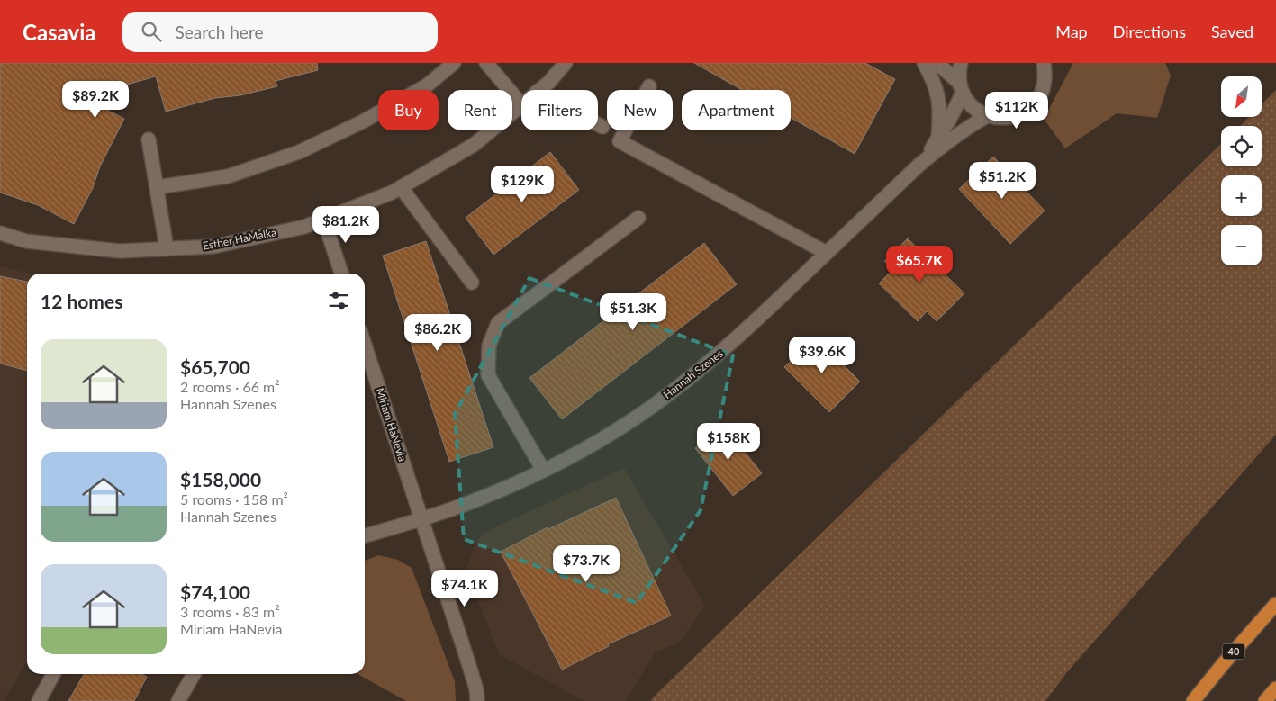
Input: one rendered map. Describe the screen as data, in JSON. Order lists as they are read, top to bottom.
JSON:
{
  "streets": {
    "highway": ["40"],
    "street": ["Esther HaMalka", "Hannah Szenes", "Miriam HaNevia"]
  },
  "crossings": [
    ["Hannah Szenes", "Miriam HaNevia"]
  ],
  "north": "bottom left",
  "page": {
    "header": "Casavia",
    "search": "Search here",
    "nav": ["Map", "Directions", "Saved"],
    "map_buttons": ["+", "−"],
    "price": [
      "$89.2K",
      "$112K",
      "$51.2K",
      "$129K",
      "$81.2K",
      "$65.7K",
      "$51.3K",
      "$86.2K",
      "$39.6K",
      "$158K",
      "$73.7K",
      "$74.1K"
    ],
    "chip": [
      "Buy",
      "Rent",
      "Filters",
      "New",
      "Apartment"
    ],
    "heading": "12 homes",
    "list": [
      {
        "name": "$65,700",
        "note": "2 rooms · 66 m² · Hannah Szenes"
      },
      {
        "name": "$158,000",
        "note": "5 rooms · 158 m² · Hannah Szenes"
      },
      {
        "name": "$74,100",
        "note": "3 rooms · 83 m² · Miriam HaNevia"
      }
    ]
  }
}
